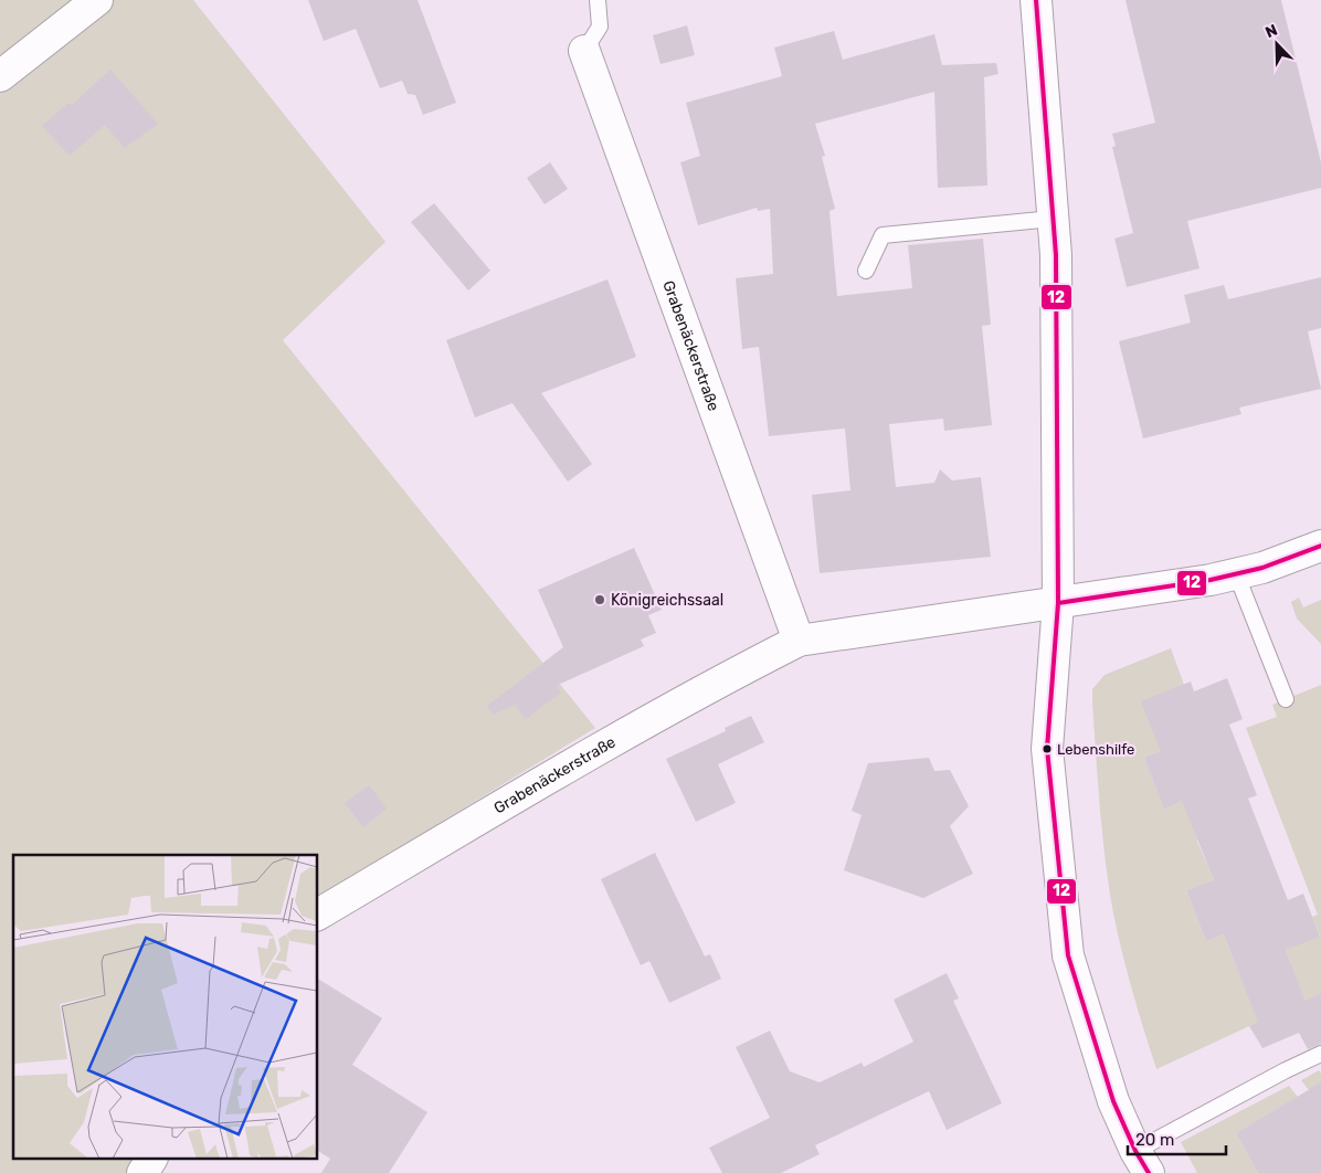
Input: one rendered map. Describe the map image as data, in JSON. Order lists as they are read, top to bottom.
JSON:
{
  "streets": {
    "street": ["Grabenäckerstraße"]
  },
  "places": ["Königreichssaal", "Lebenshilfe"],
  "lines": ["transit line 12"],
  "scale_bar": "20 m",
  "north": "top left"
}
